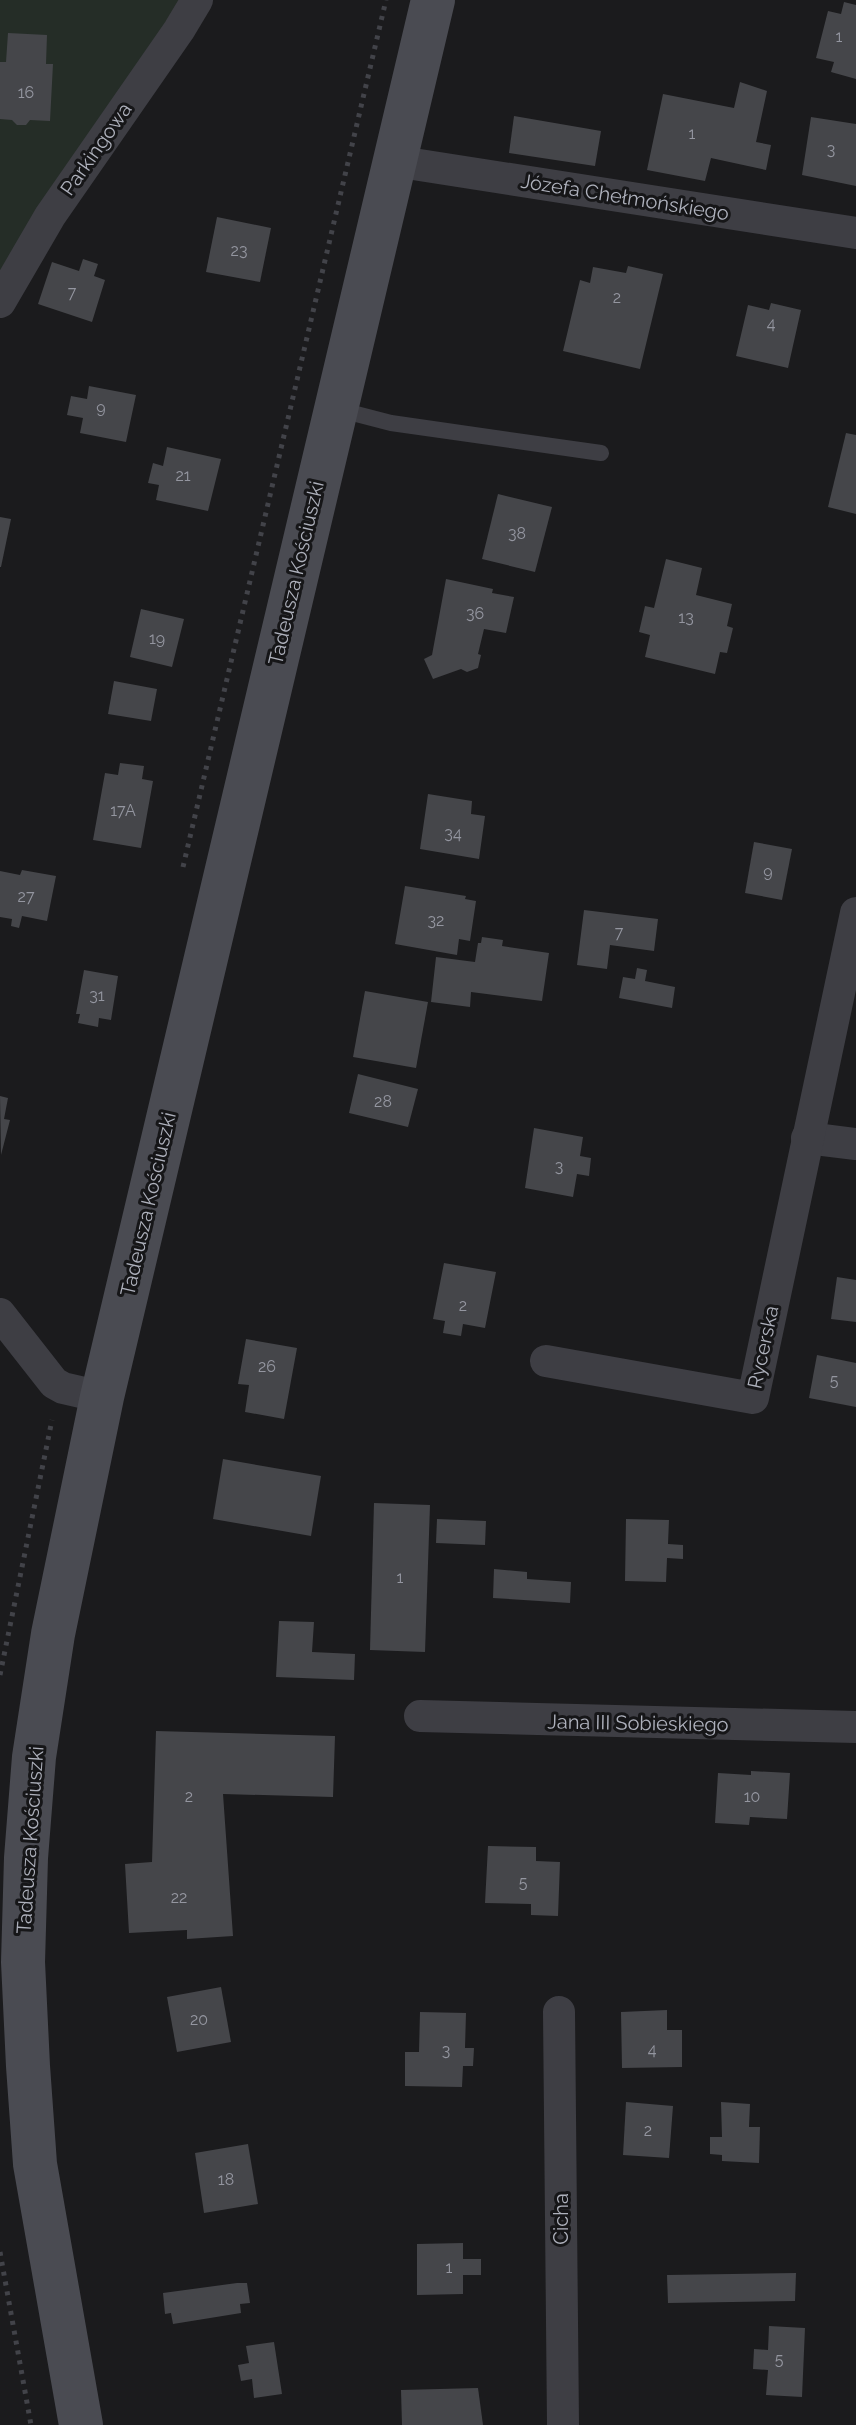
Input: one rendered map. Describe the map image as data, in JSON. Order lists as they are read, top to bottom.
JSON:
{
  "streets": {
    "main road": ["Tadeusza Kościuszki"],
    "street": [
      "Parkingowa",
      "Józefa Chełmońskiego",
      "Rycerska",
      "Jana III Sobieskiego",
      "Cicha"
    ]
  },
  "crossings": [
    ["Józefa Chełmońskiego", "Tadeusza Kościuszki"]
  ],
  "house_numbers": [
    "1",
    "16",
    "1",
    "3",
    "23",
    "7",
    "2",
    "4",
    "9",
    "21",
    "38",
    "36",
    "13",
    "19",
    "17A",
    "34",
    "9",
    "27",
    "32",
    "7",
    "31",
    "28",
    "3",
    "2",
    "26",
    "5",
    "1",
    "2",
    "10",
    "5",
    "22",
    "20",
    "4",
    "3",
    "2",
    "18",
    "1",
    "5"
  ]
}
